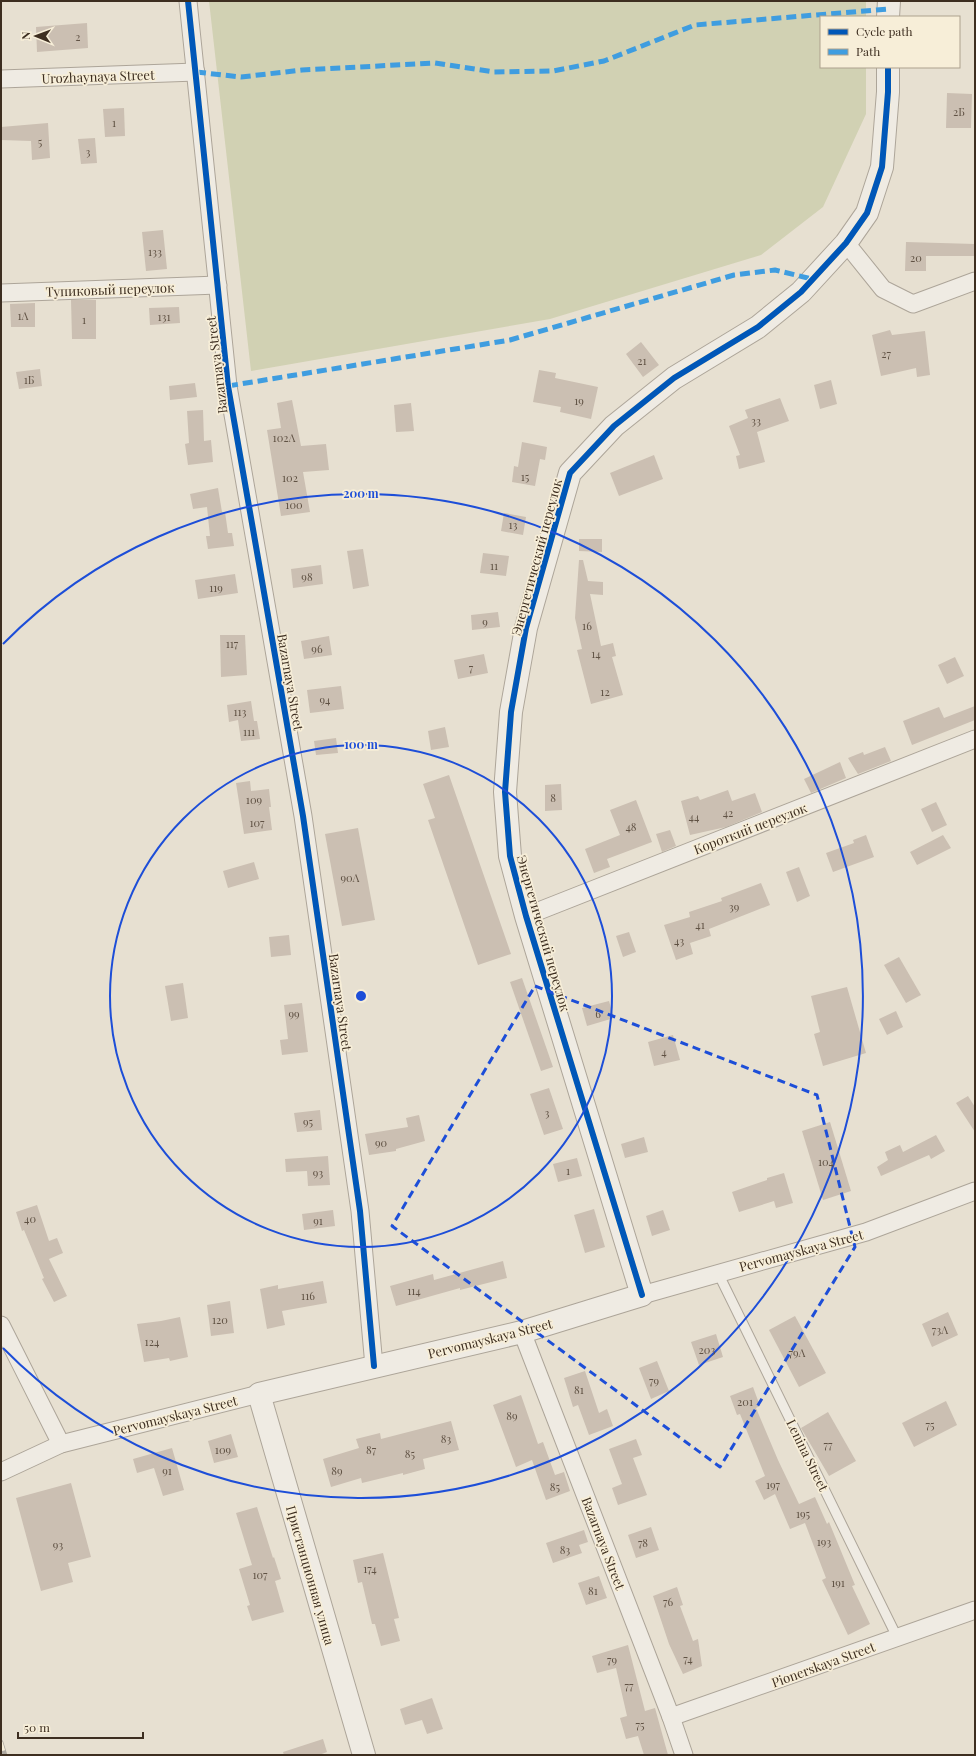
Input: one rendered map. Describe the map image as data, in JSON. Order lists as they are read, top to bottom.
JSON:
{
  "streets": {
    "street": [
      "Urozhaynaya Street",
      "Тупиковый переулок",
      "Bazarnaya Street",
      "Энергетический переулок",
      "Короткий переулок",
      "Pervomayskaya Street",
      "Пристанционная улица",
      "Pionerskaya Street"
    ],
    "lane": ["Lenina Street"]
  },
  "crossings": [
    ["Urozhaynaya Street", "Bazarnaya Street"],
    ["Тупиковый переулок", "Bazarnaya Street"],
    ["Bazarnaya Street", "Pervomayskaya Street"],
    ["Bazarnaya Street", "Pionerskaya Street"],
    ["Энергетический переулок", "Короткий переулок"],
    ["Энергетический переулок", "Pervomayskaya Street"],
    ["Pervomayskaya Street", "Lenina Street"],
    ["Pervomayskaya Street", "Пристанционная улица"],
    ["Lenina Street", "Pionerskaya Street"]
  ],
  "house_numbers": [
    "2",
    "2Б",
    "1",
    "5",
    "3",
    "133",
    "20",
    "1А",
    "131",
    "1",
    "27",
    "21",
    "1Б",
    "19",
    "33",
    "102А",
    "15",
    "102",
    "100",
    "13",
    "11",
    "98",
    "119",
    "9",
    "16",
    "117",
    "96",
    "14",
    "7",
    "12",
    "94",
    "113",
    "111",
    "8",
    "109",
    "42",
    "44",
    "107",
    "48",
    "90А",
    "39",
    "41",
    "43",
    "99",
    "6",
    "4",
    "3",
    "95",
    "90",
    "104",
    "1",
    "93",
    "40",
    "91",
    "114",
    "116",
    "120",
    "73А",
    "124",
    "203",
    "79А",
    "79",
    "81",
    "201",
    "89",
    "75",
    "83",
    "77",
    "109",
    "87",
    "85",
    "91",
    "89",
    "197",
    "85",
    "195",
    "193",
    "78",
    "93",
    "83",
    "174",
    "107",
    "191",
    "81",
    "76",
    "74",
    "79",
    "77",
    "75"
  ],
  "legend": ["Cycle path", "Path"],
  "scale_bar": "50 m",
  "north": "left",
  "rings": ["200 m", "100 m"]
}
